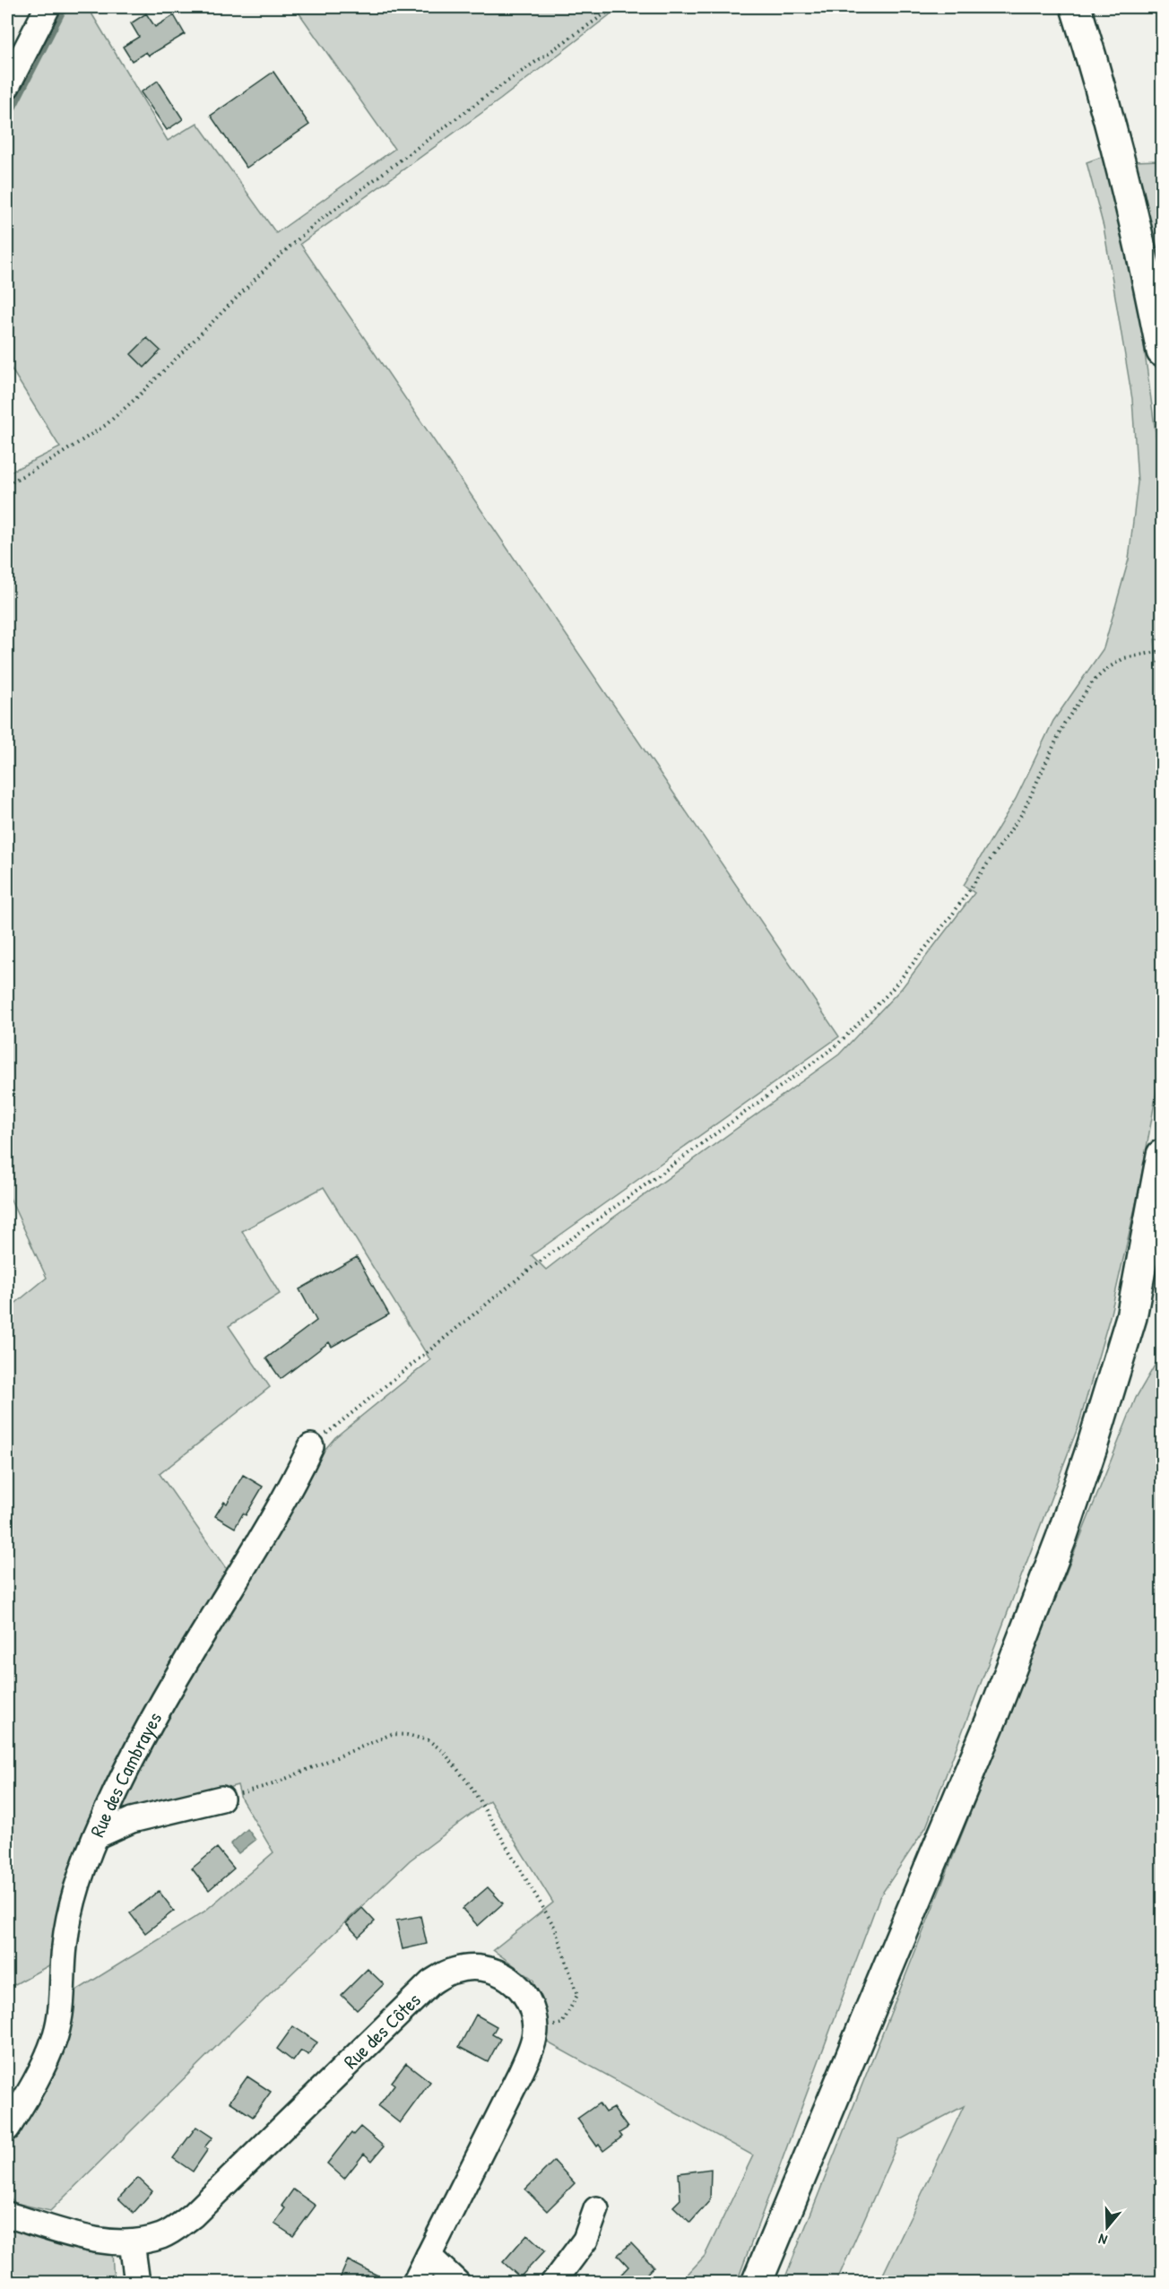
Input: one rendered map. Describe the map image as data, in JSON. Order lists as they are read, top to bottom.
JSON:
{
  "streets": {
    "street": ["Rue des Cambrayes", "Rue des Côtes"]
  },
  "north": "bottom"
}
